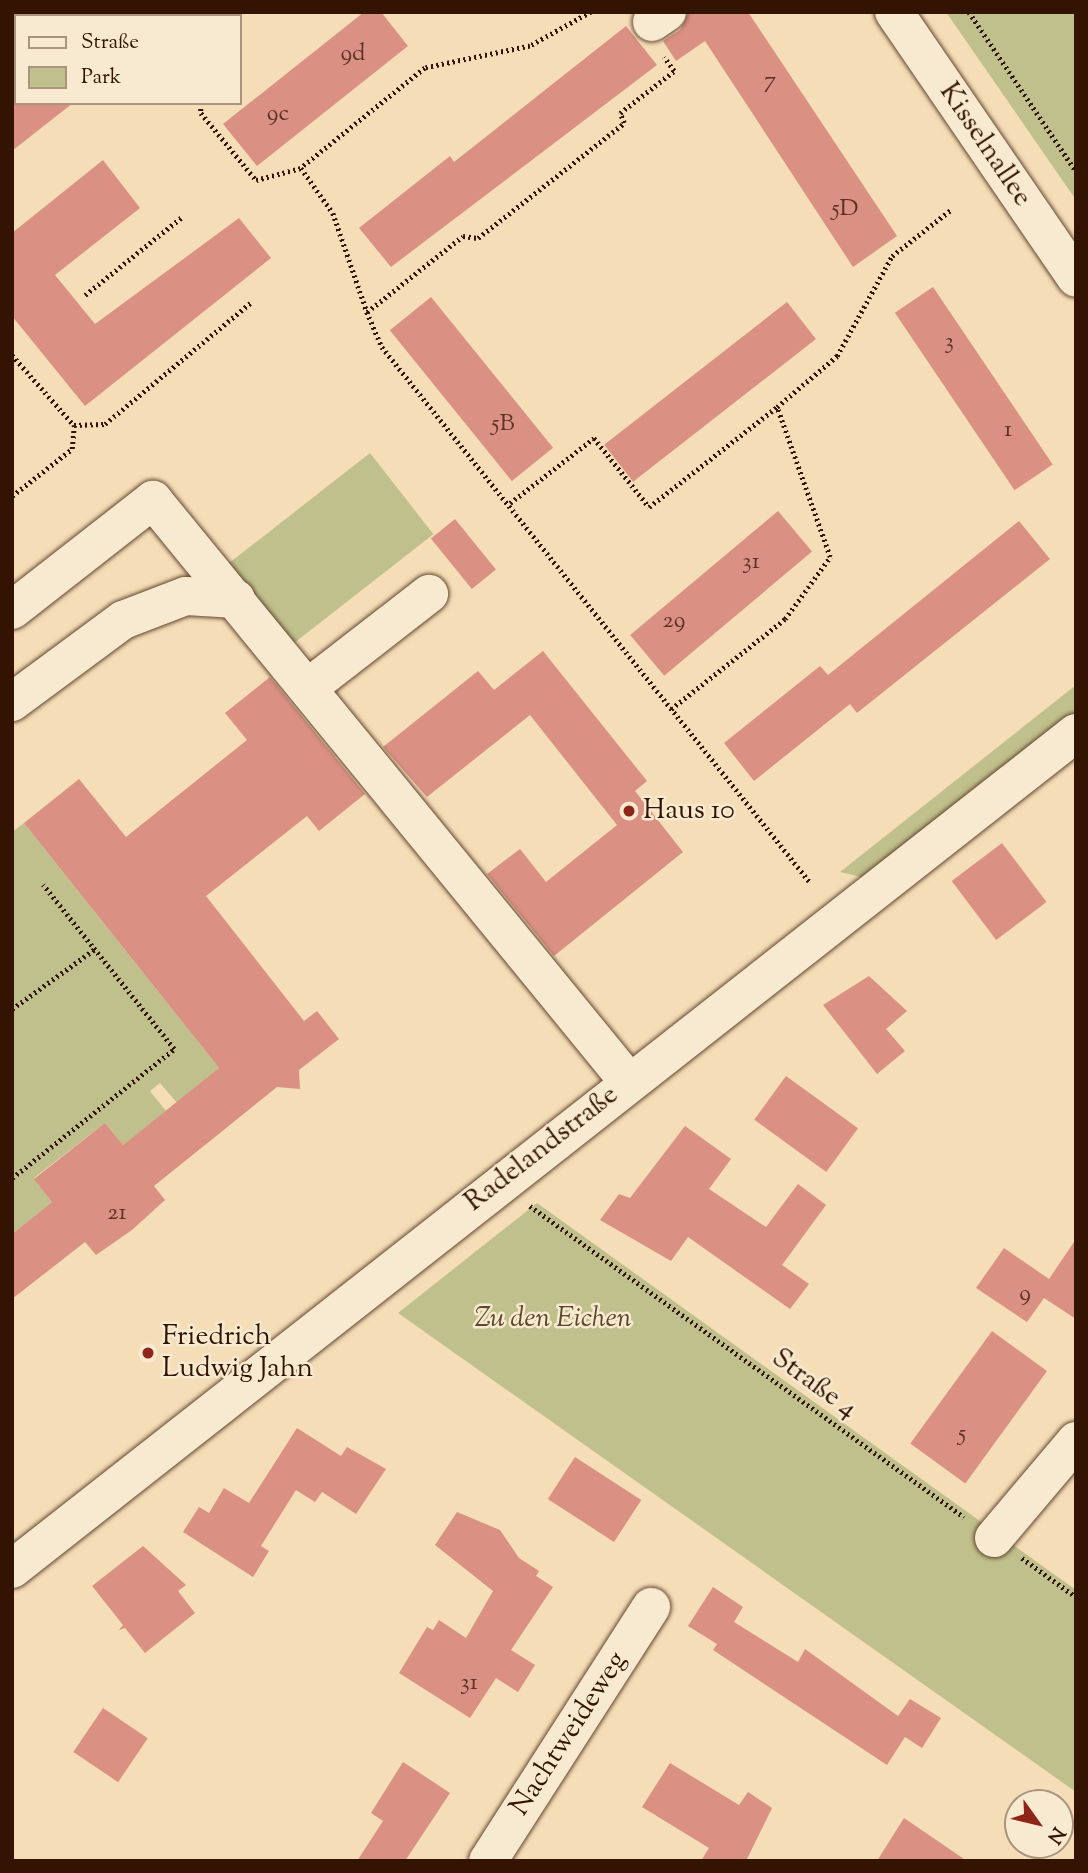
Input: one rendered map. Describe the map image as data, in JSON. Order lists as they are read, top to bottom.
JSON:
{
  "streets": {
    "street": ["Kisselnallee", "Radelandstraße", "Nachtweideweg"],
    "path": ["Straße 4"]
  },
  "parks": ["Zu den Eichen"],
  "places": ["Haus 10", "Friedrich Ludwig Jahn"],
  "house_numbers": [
    "9d",
    "7",
    "9c",
    "5D",
    "3",
    "5B",
    "1",
    "31",
    "29",
    "21",
    "9",
    "5",
    "31"
  ],
  "legend": ["Straße", "Park"],
  "north": "bottom right"
}
